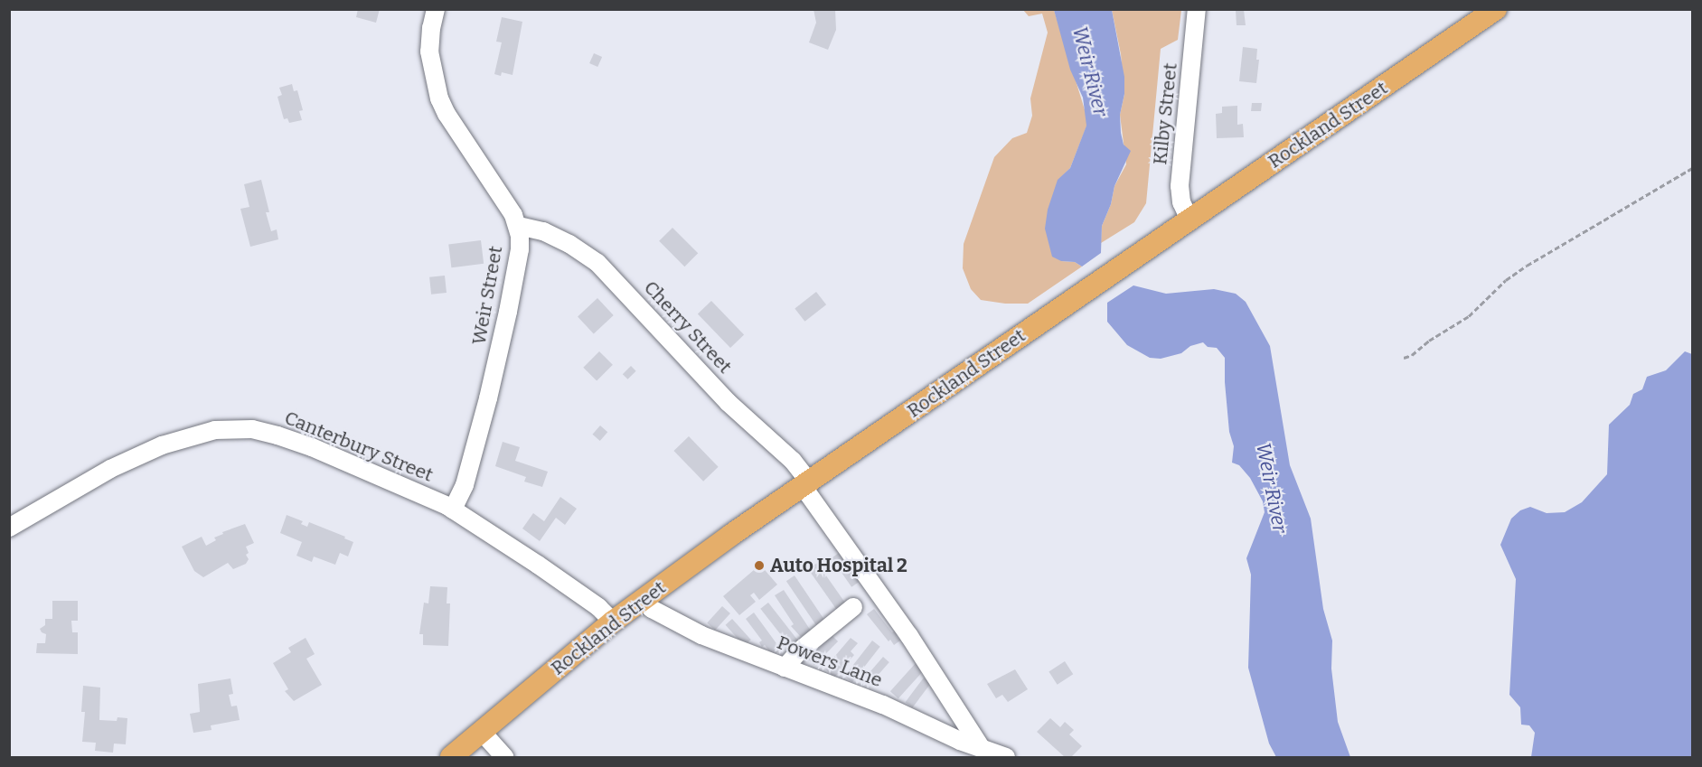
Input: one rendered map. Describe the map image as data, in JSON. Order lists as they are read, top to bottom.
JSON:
{
  "streets": {
    "main road": ["Rockland Street"],
    "street": [
      "Kilby Street",
      "Weir Street",
      "Cherry Street",
      "Canterbury Street",
      "Powers Lane"
    ]
  },
  "crossings": [
    ["Kilby Street", "Rockland Street"],
    ["Rockland Street", "Cherry Street"],
    ["Rockland Street", "Canterbury Street"],
    ["Rockland Street", "Powers Lane"],
    ["Weir Street", "Cherry Street"],
    ["Weir Street", "Canterbury Street"],
    ["Cherry Street", "Powers Lane"]
  ],
  "water": ["Weir River"],
  "places": ["Auto Hospital 2"]
}
